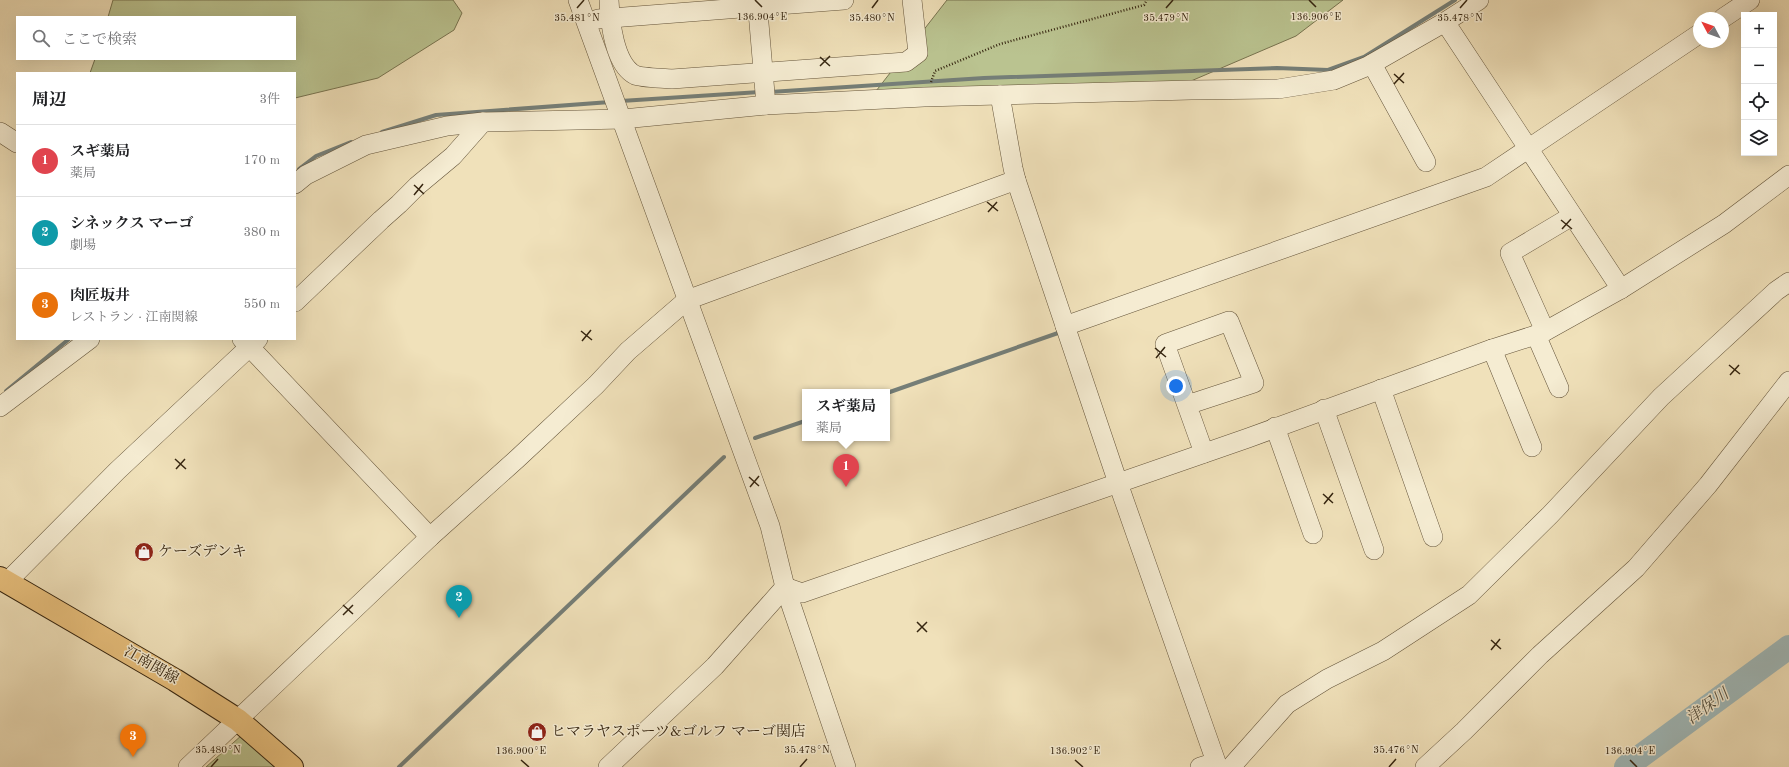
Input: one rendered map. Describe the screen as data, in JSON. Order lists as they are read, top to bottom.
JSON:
{
  "streets": {
    "main road": ["江南関線"]
  },
  "water": ["津保川"],
  "places": {
    "shop": ["ケーズデンキ", "ヒマラヤスポーツ&ゴルフ マーゴ関店"]
  },
  "north": "top left",
  "page": {
    "map_buttons": ["+", "−"],
    "search": "ここで検索",
    "heading": ["周辺", "3件"],
    "list": [
      {
        "mark": "1",
        "name": "スギ薬局",
        "note": "薬局",
        "value": "170 m"
      },
      {
        "mark": "2",
        "name": "シネックス マーゴ",
        "note": "劇場",
        "value": "380 m"
      },
      {
        "mark": "3",
        "name": "肉匠坂井",
        "note": "レストラン · 江南関線",
        "value": "550 m"
      }
    ],
    "popup": ["スギ薬局", "薬局"],
    "pins": ["1", "2", "3"]
  },
  "coordinates": [
    "136.906°E",
    "136.904°E",
    "35.481°N",
    "35.480°N",
    "35.479°N",
    "35.478°N",
    "35.476°N",
    "136.900°E",
    "136.902°E"
  ]
}
